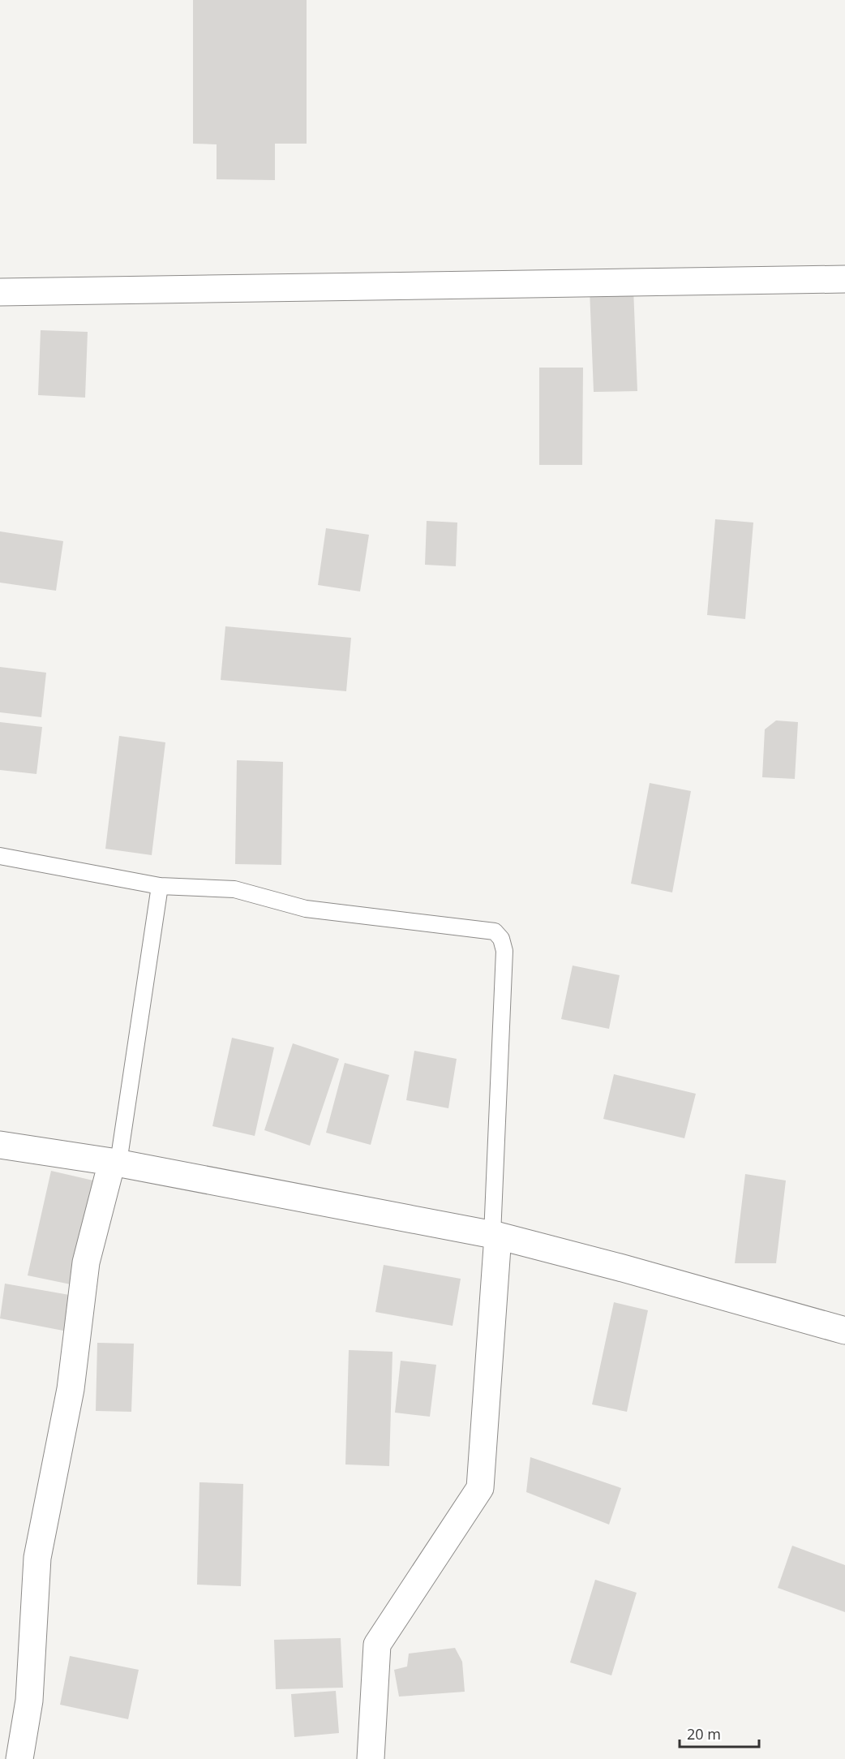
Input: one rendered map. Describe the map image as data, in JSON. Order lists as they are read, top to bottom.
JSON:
{
  "scale_bar": "20 m"
}
